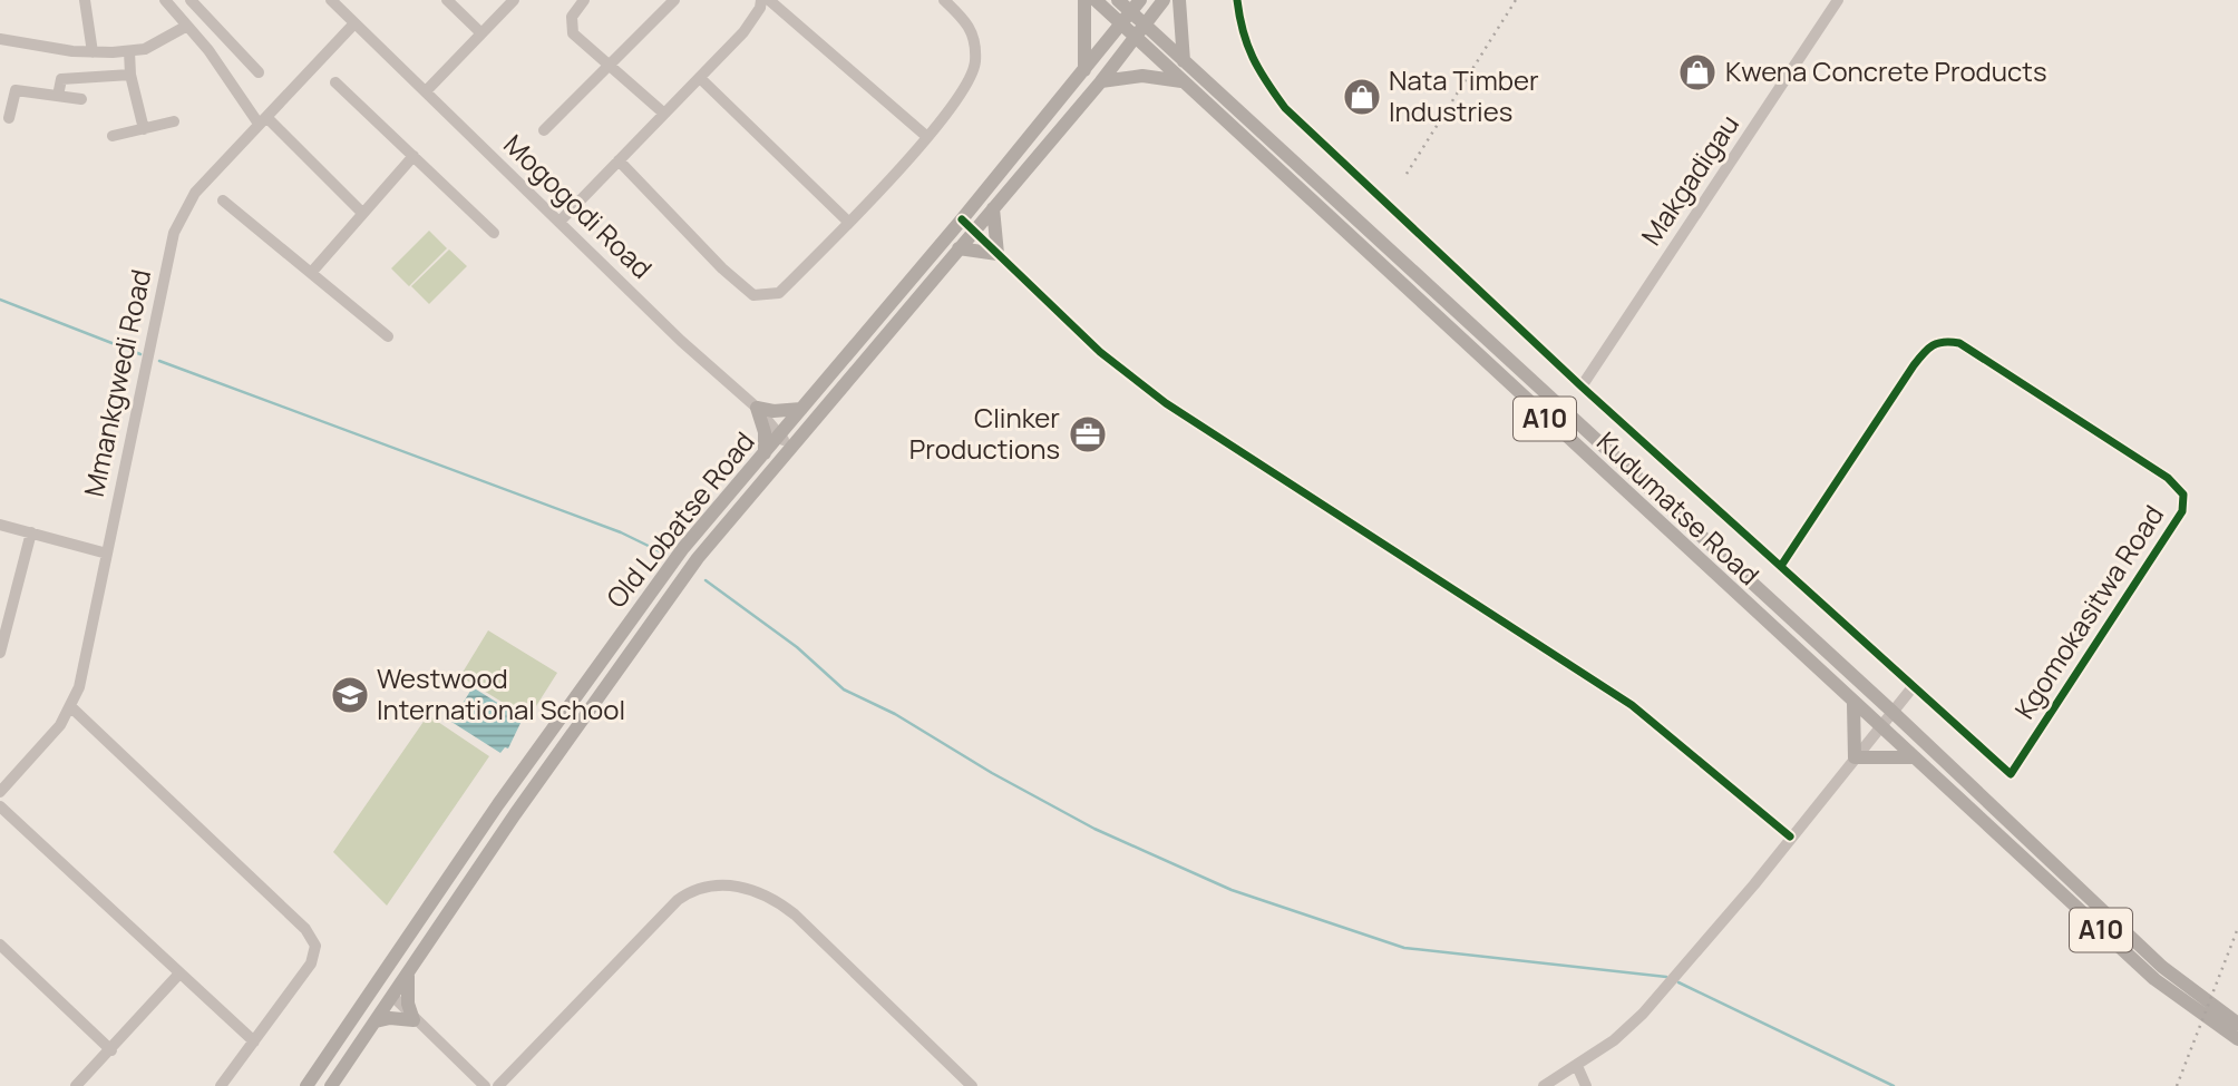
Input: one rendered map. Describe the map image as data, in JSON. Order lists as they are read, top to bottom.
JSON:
{
  "streets": {
    "main road": ["A10", "Kudumatse Road", "Old Lobatse Road"],
    "street": [
      "Makgadigau",
      "Mogogodi Road",
      "Mmankgwedi Road",
      "Kgomokasitwa Road"
    ]
  },
  "crossings": [
    ["Mogogodi Road", "Mmankgwedi Road"],
    ["Mogogodi Road", "Old Lobatse Road"],
    ["Kudumatse Road", "Old Lobatse Road"]
  ],
  "places": {
    "shop": ["Kwena Concrete Products", "Nata Timber Industries"],
    "office": ["Clinker Productions"],
    "school or university": ["Westwood International School"]
  }
}
